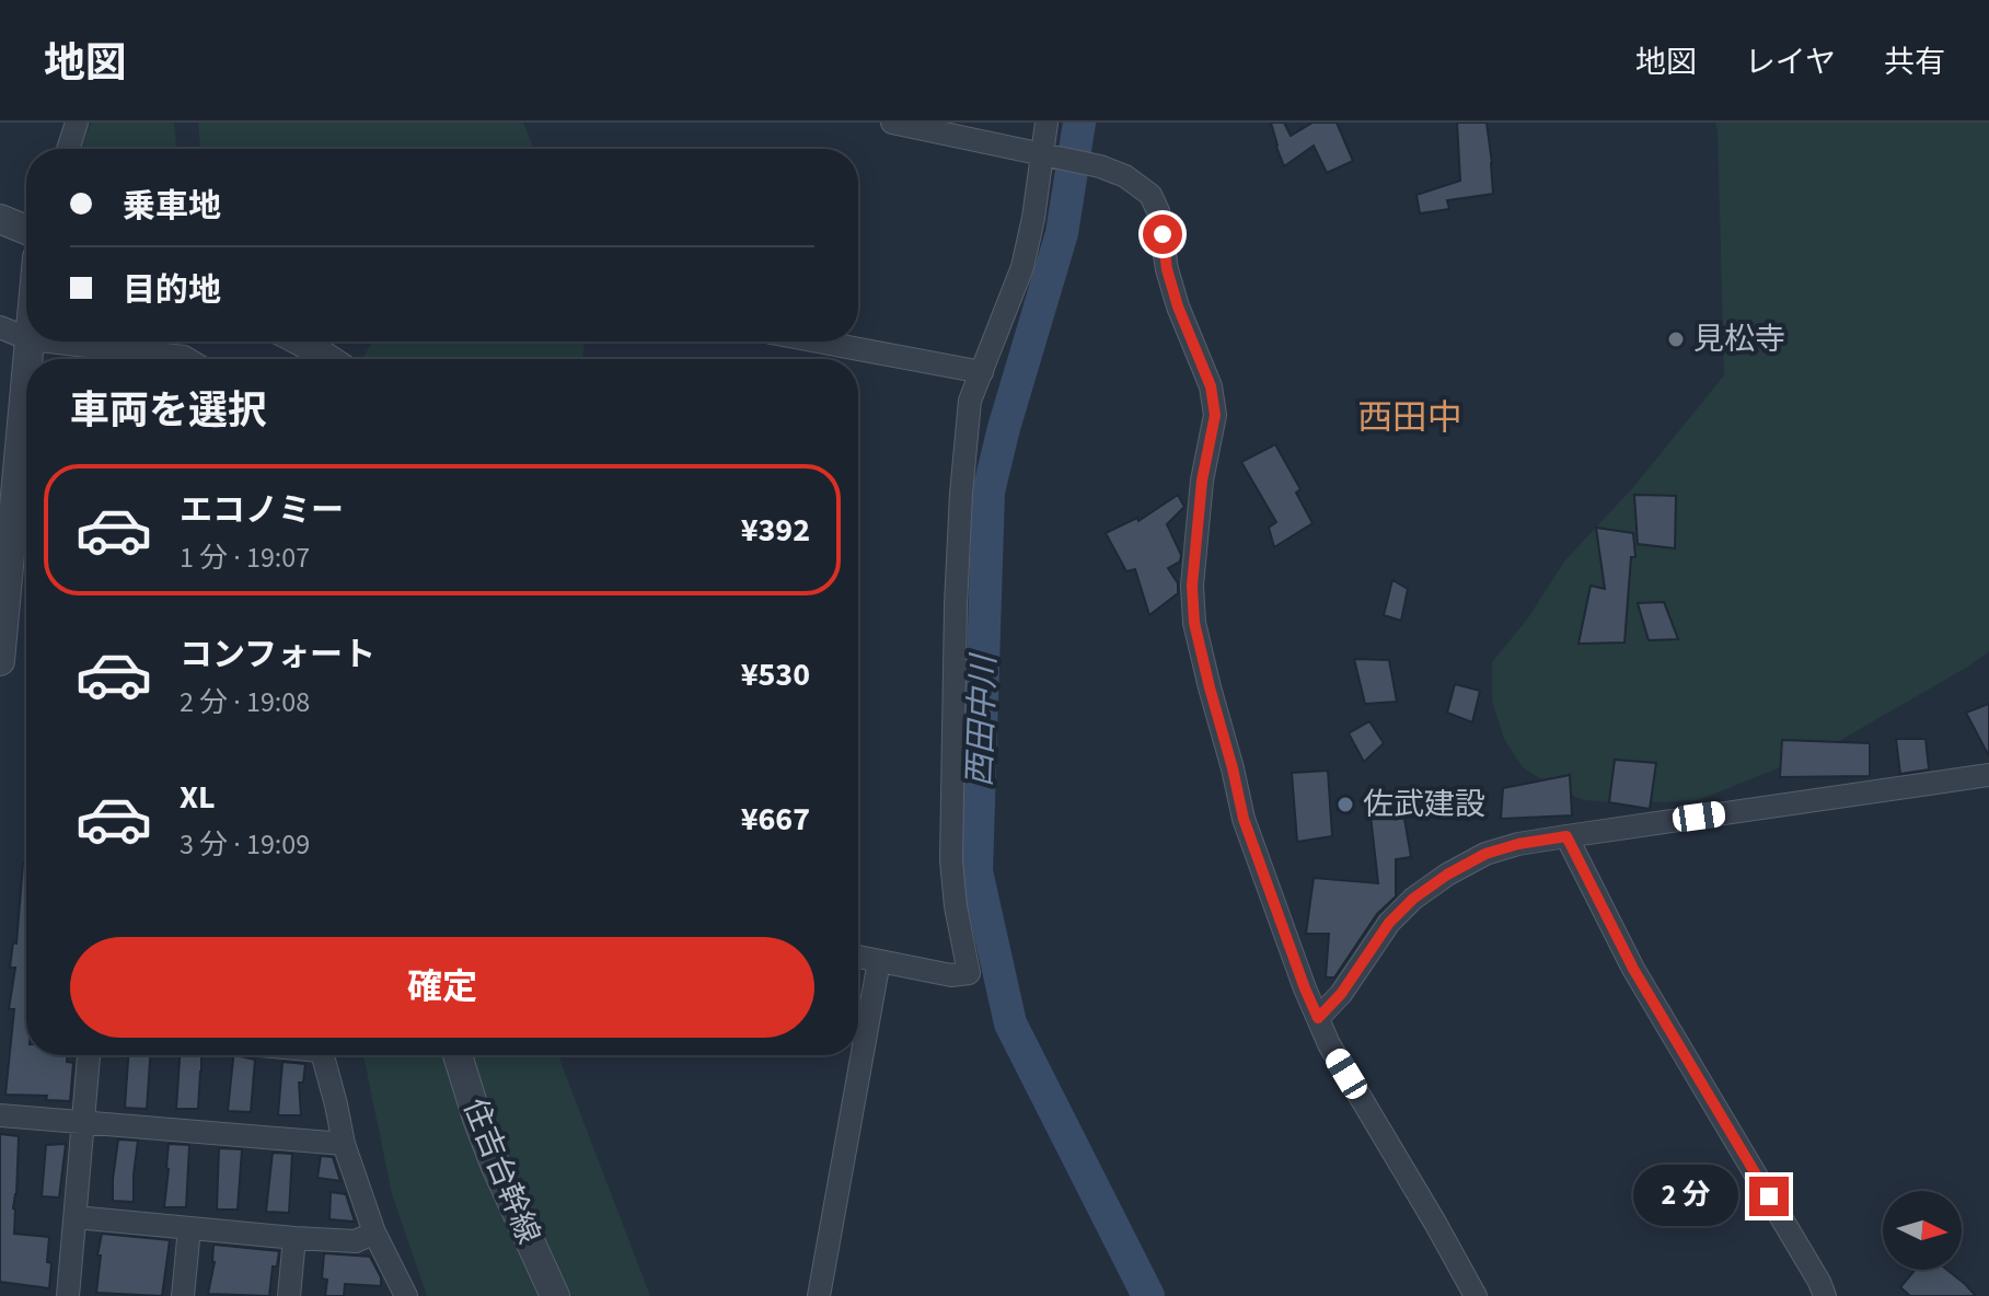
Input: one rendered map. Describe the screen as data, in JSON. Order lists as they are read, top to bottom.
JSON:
{
  "streets": {
    "street": ["住吉台幹線"]
  },
  "districts": ["西田中"],
  "water": ["西田中川"],
  "places": ["見松寺", "佐武建設"],
  "north": "right",
  "page": {
    "header": "地図",
    "nav": ["地図", "レイヤ", "共有"],
    "banner": ["乗車地", "目的地"],
    "heading": "車両を選択",
    "list": [
      {
        "name": "エコノミー",
        "note": "1 分 · 19:07",
        "value": "¥392"
      },
      {
        "name": "コンフォート",
        "note": "2 分 · 19:08",
        "value": "¥530"
      },
      {
        "name": "XL",
        "note": "3 分 · 19:09",
        "value": "¥667"
      }
    ],
    "buttons": "確定",
    "bubble": "2 分"
  }
}
